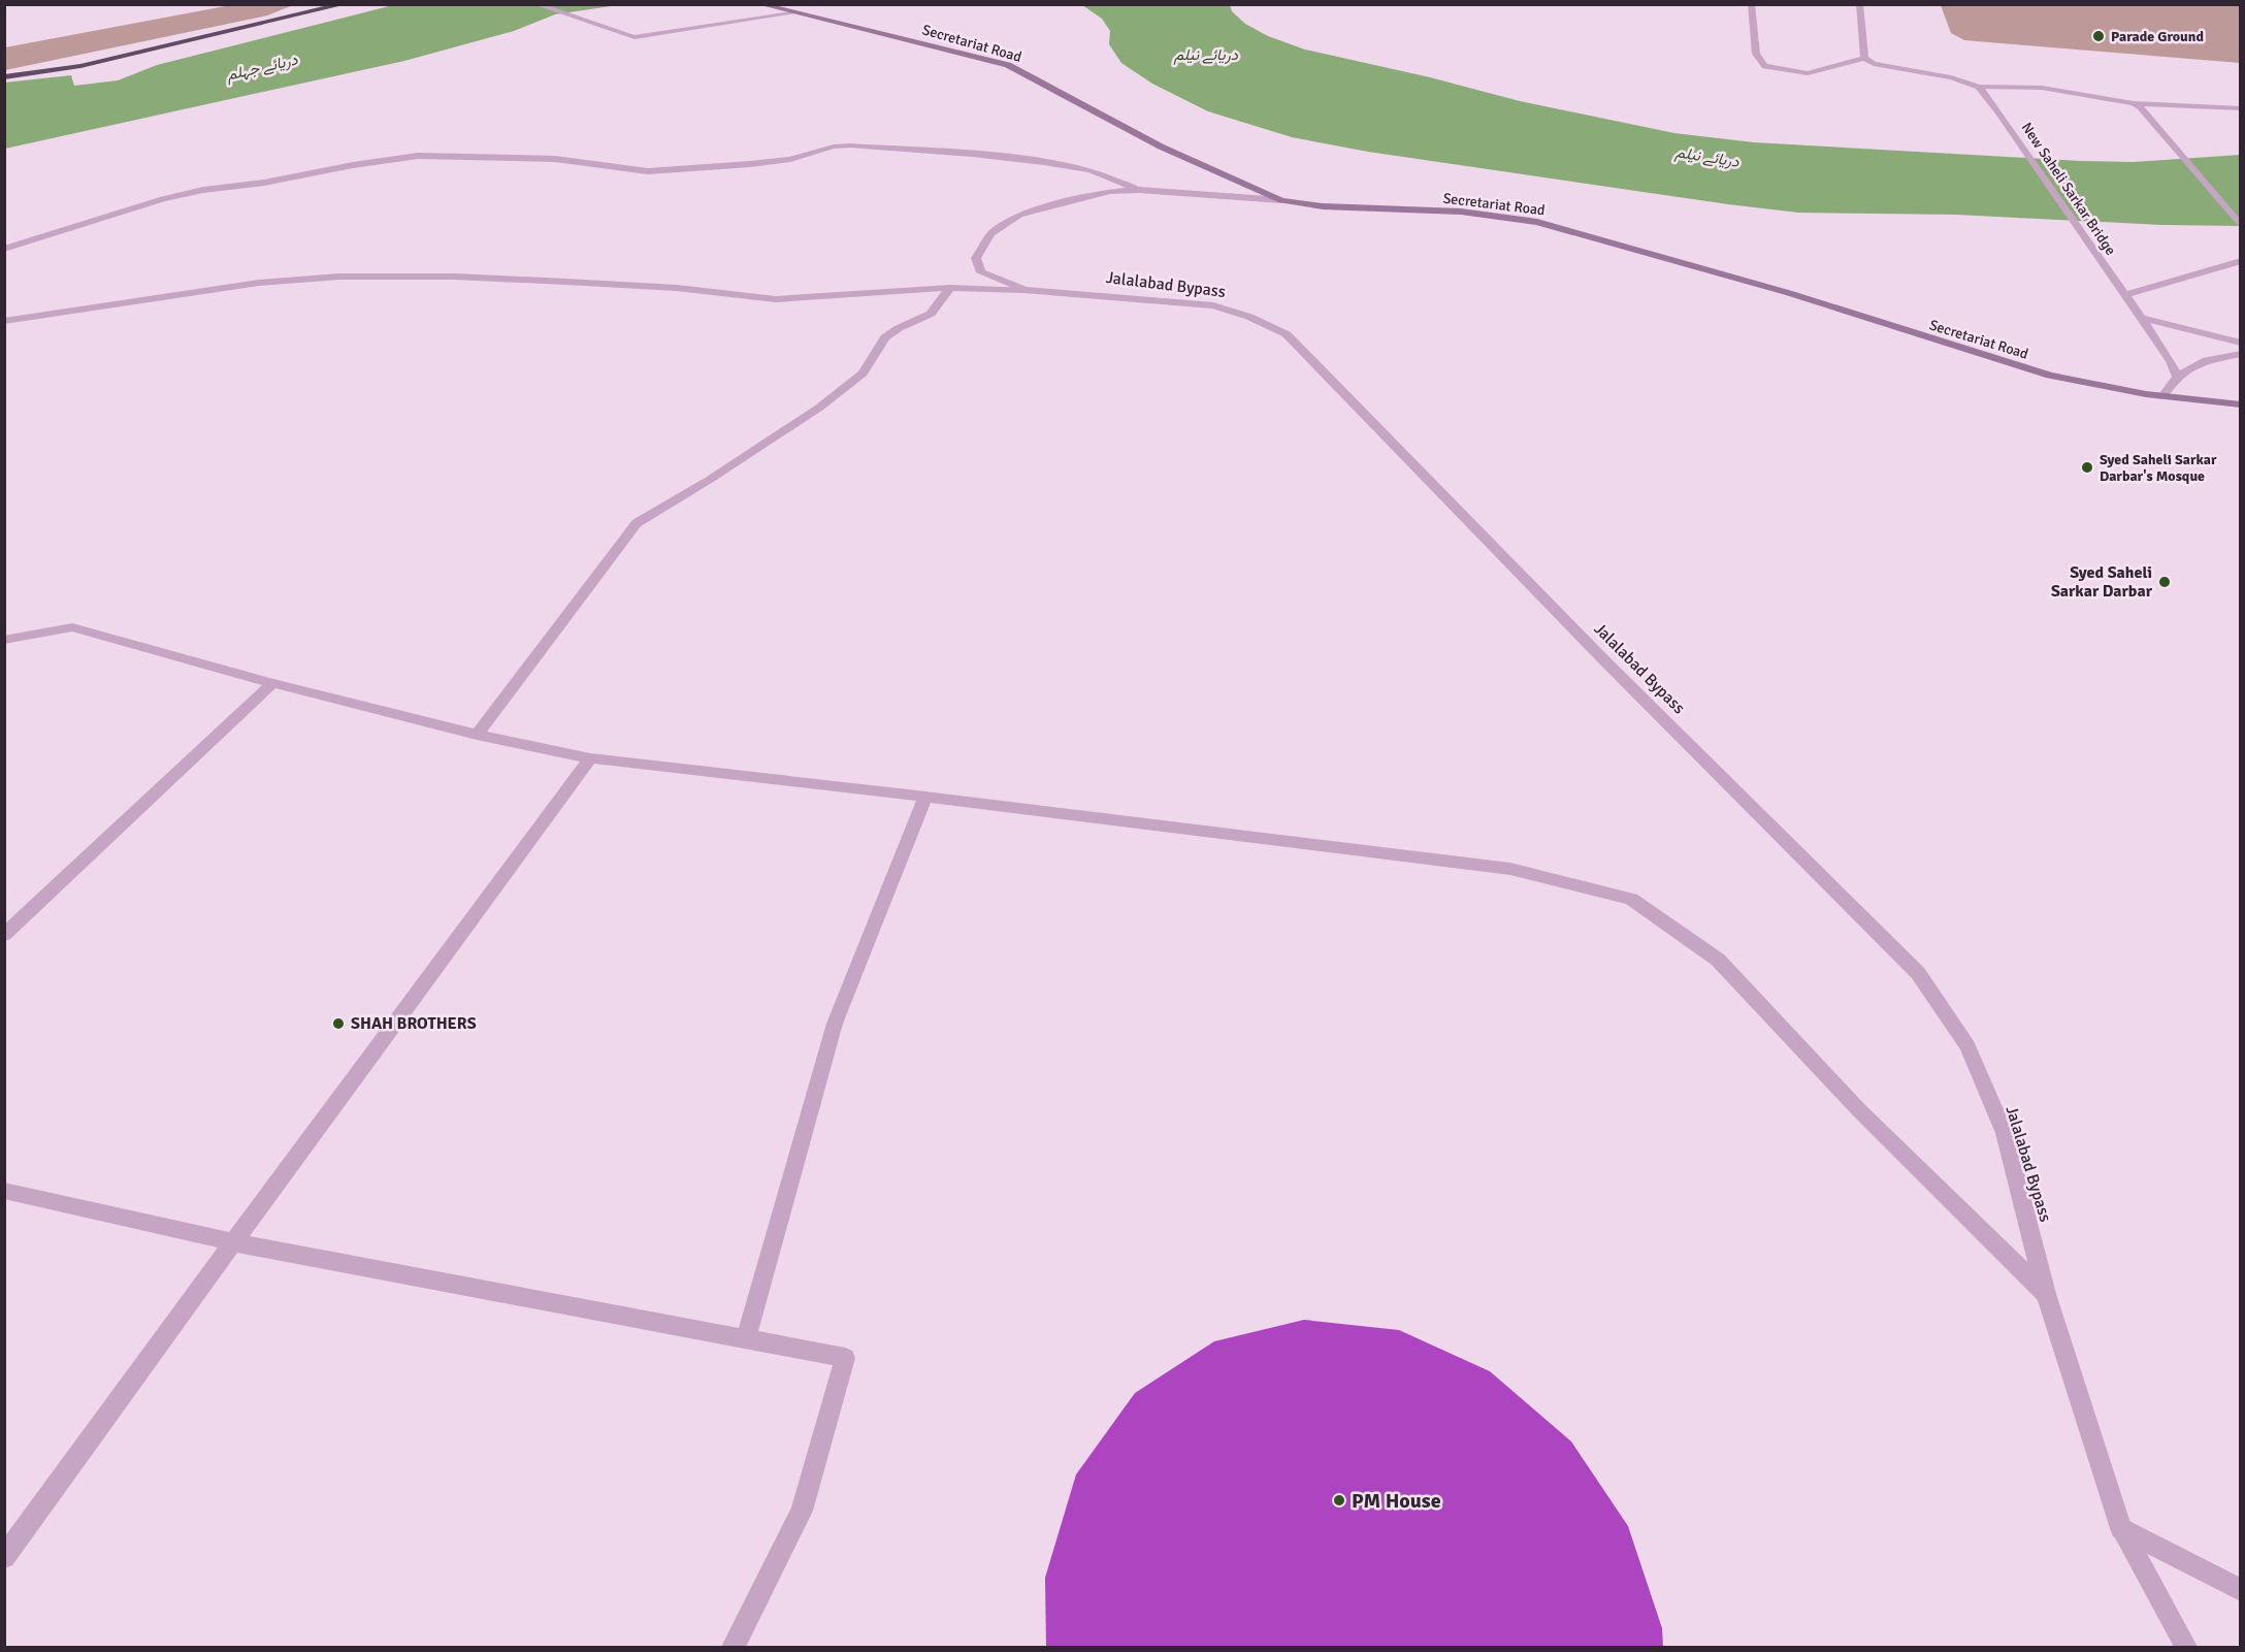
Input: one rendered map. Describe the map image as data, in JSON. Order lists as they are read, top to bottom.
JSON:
{
  "streets": {
    "main road": ["Secretariat Road"],
    "street": ["New Saheli Sarkar Bridge", "Jalalabad Bypass"]
  },
  "crossings": [
    ["Secretariat Road", "Jalalabad Bypass"]
  ],
  "water": ["دریائے نیلم", "دریائے جہلم"],
  "places": [
    "Parade Ground",
    "Syed Saheli Sarkar Darbar's Mosque",
    "Syed Saheli Sarkar Darbar",
    "SHAH BROTHERS",
    "PM House"
  ]
}
